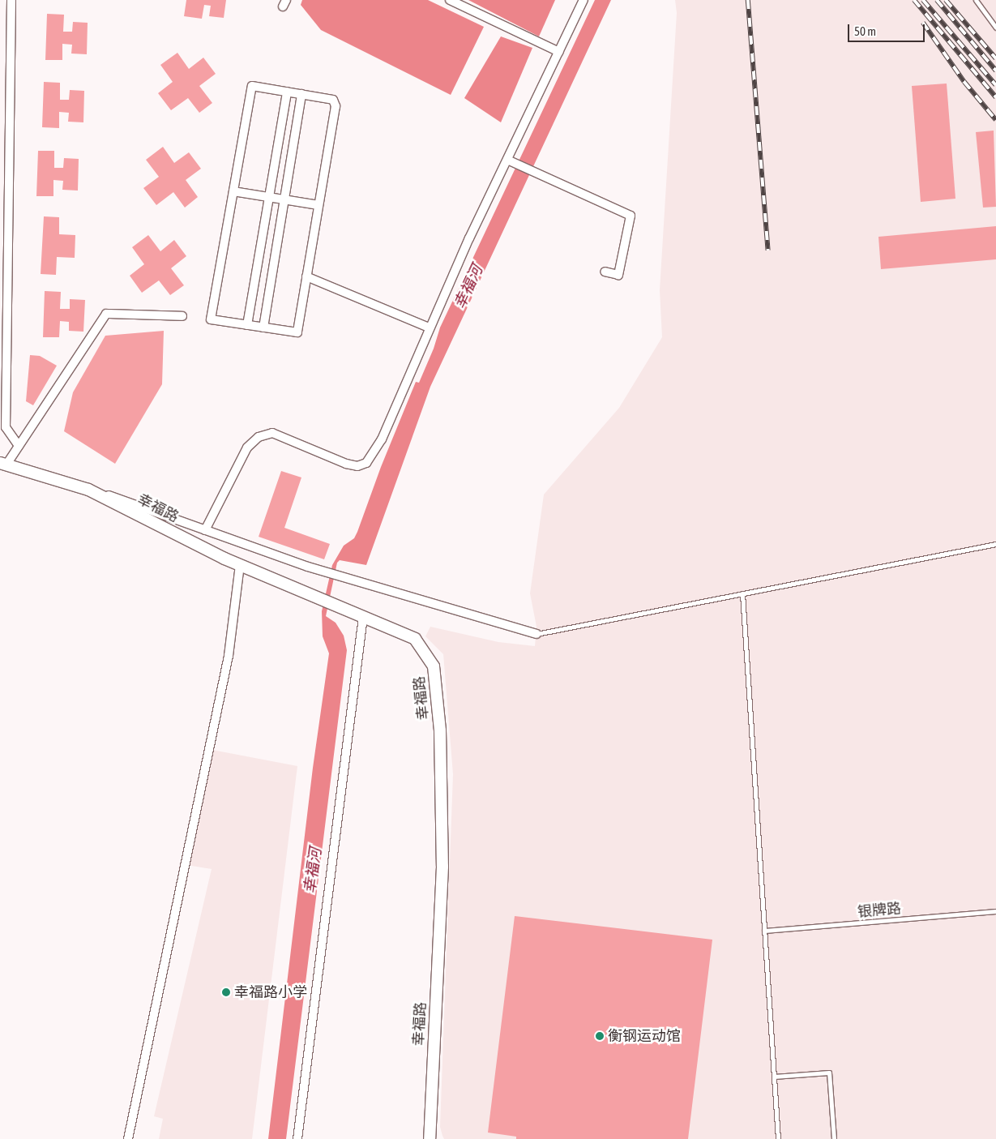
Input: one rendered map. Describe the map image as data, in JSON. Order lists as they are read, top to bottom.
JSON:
{
  "streets": {
    "street": ["幸福路"],
    "lane": ["银牌路"]
  },
  "water": ["幸福河"],
  "places": ["幸福路小学", "衡钢运动馆"],
  "scale_bar": "50 m"
}
